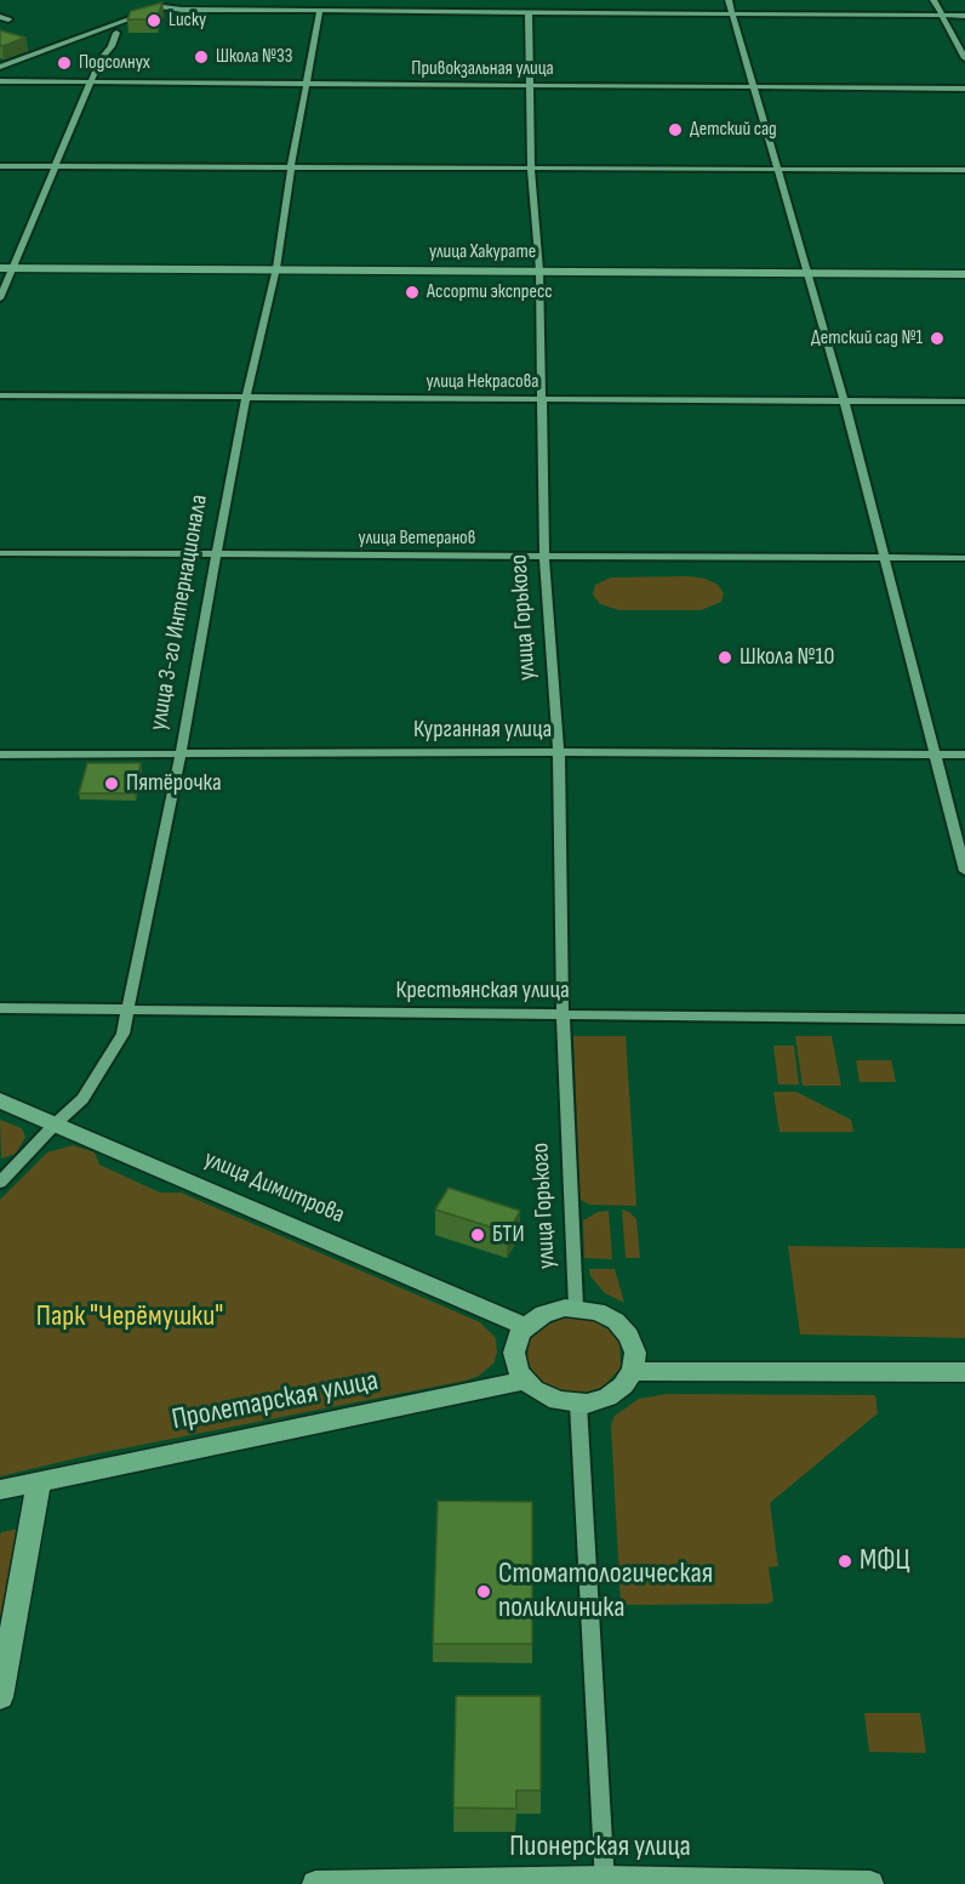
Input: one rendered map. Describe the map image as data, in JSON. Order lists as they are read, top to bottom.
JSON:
{
  "streets": {
    "main road": [
      "улица Хакурате",
      "улица Димитрова",
      "Пролетарская улица",
      "Пионерская улица"
    ],
    "street": [
      "Привокзальная улица",
      "улица Некрасова",
      "улица Ветеранов",
      "улица 3-го Интернационала",
      "улица Горького",
      "Курганная улица",
      "Крестьянская улица"
    ]
  },
  "crossings": [
    ["Привокзальная улица", "улица 3-го Интернационала"],
    ["Привокзальная улица", "улица Горького"],
    ["улица Хакурате", "улица 3-го Интернационала"],
    ["улица Хакурате", "улица Горького"],
    ["улица Некрасова", "улица 3-го Интернационала"],
    ["улица Некрасова", "улица Горького"],
    ["улица Ветеранов", "улица 3-го Интернационала"],
    ["улица Ветеранов", "улица Горького"],
    ["улица 3-го Интернационала", "Курганная улица"],
    ["улица 3-го Интернационала", "Крестьянская улица"],
    ["улица 3-го Интернационала", "улица Димитрова"],
    ["улица Горького", "Курганная улица"],
    ["улица Горького", "Крестьянская улица"],
    ["улица Горького", "улица Димитрова"],
    ["улица Горького", "Пролетарская улица"],
    ["улица Димитрова", "Пролетарская улица"]
  ],
  "parks": ["Парк \"Черёмушки\""],
  "places": [
    "Lucky",
    "Школа №33",
    "Подсолнух",
    "Детский сад",
    "Ассорти экспресс",
    "Детский сад №1",
    "Школа №10",
    "Пятёрочка",
    "БТИ",
    "МФЦ",
    "Стоматологическая поликлиника"
  ]
}
